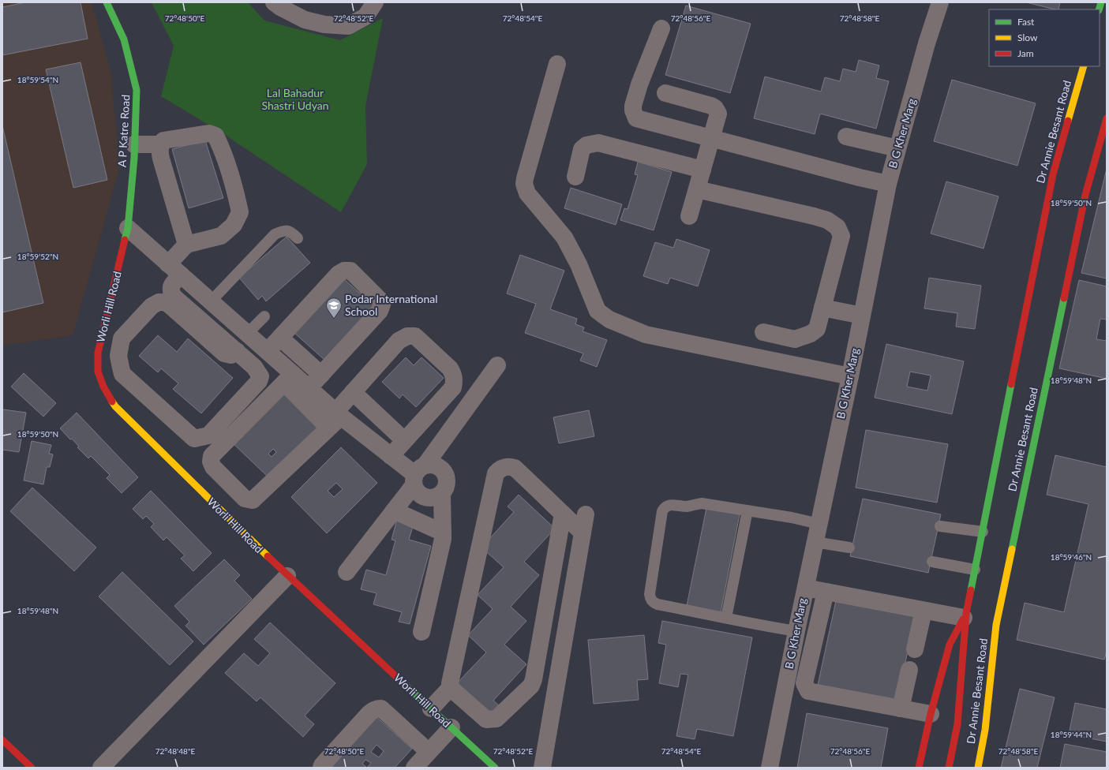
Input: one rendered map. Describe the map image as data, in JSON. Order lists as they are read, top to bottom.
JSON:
{
  "streets": {
    "main road": ["A P Katre Road", "Dr Annie Besant Road", "Worli Hill Road"],
    "street": ["B G Kher Marg"]
  },
  "crossings": [
    ["A P Katre Road", "Worli Hill Road"]
  ],
  "parks": ["Lal Bahadur Shastri Udyan"],
  "places": {
    "school or university": ["Podar International School"]
  },
  "legend": ["Fast", "Slow", "Jam"],
  "coordinates": [
    "72°48'50\"E",
    "72°48'52\"E",
    "72°48'54\"E",
    "72°48'56\"E",
    "72°48'58\"E",
    "18°59'54\"N",
    "18°59'50\"N",
    "18°59'52\"N",
    "18°59'48\"N",
    "18°59'46\"N",
    "18°59'44\"N",
    "72°48'48\"E"
  ]
}
